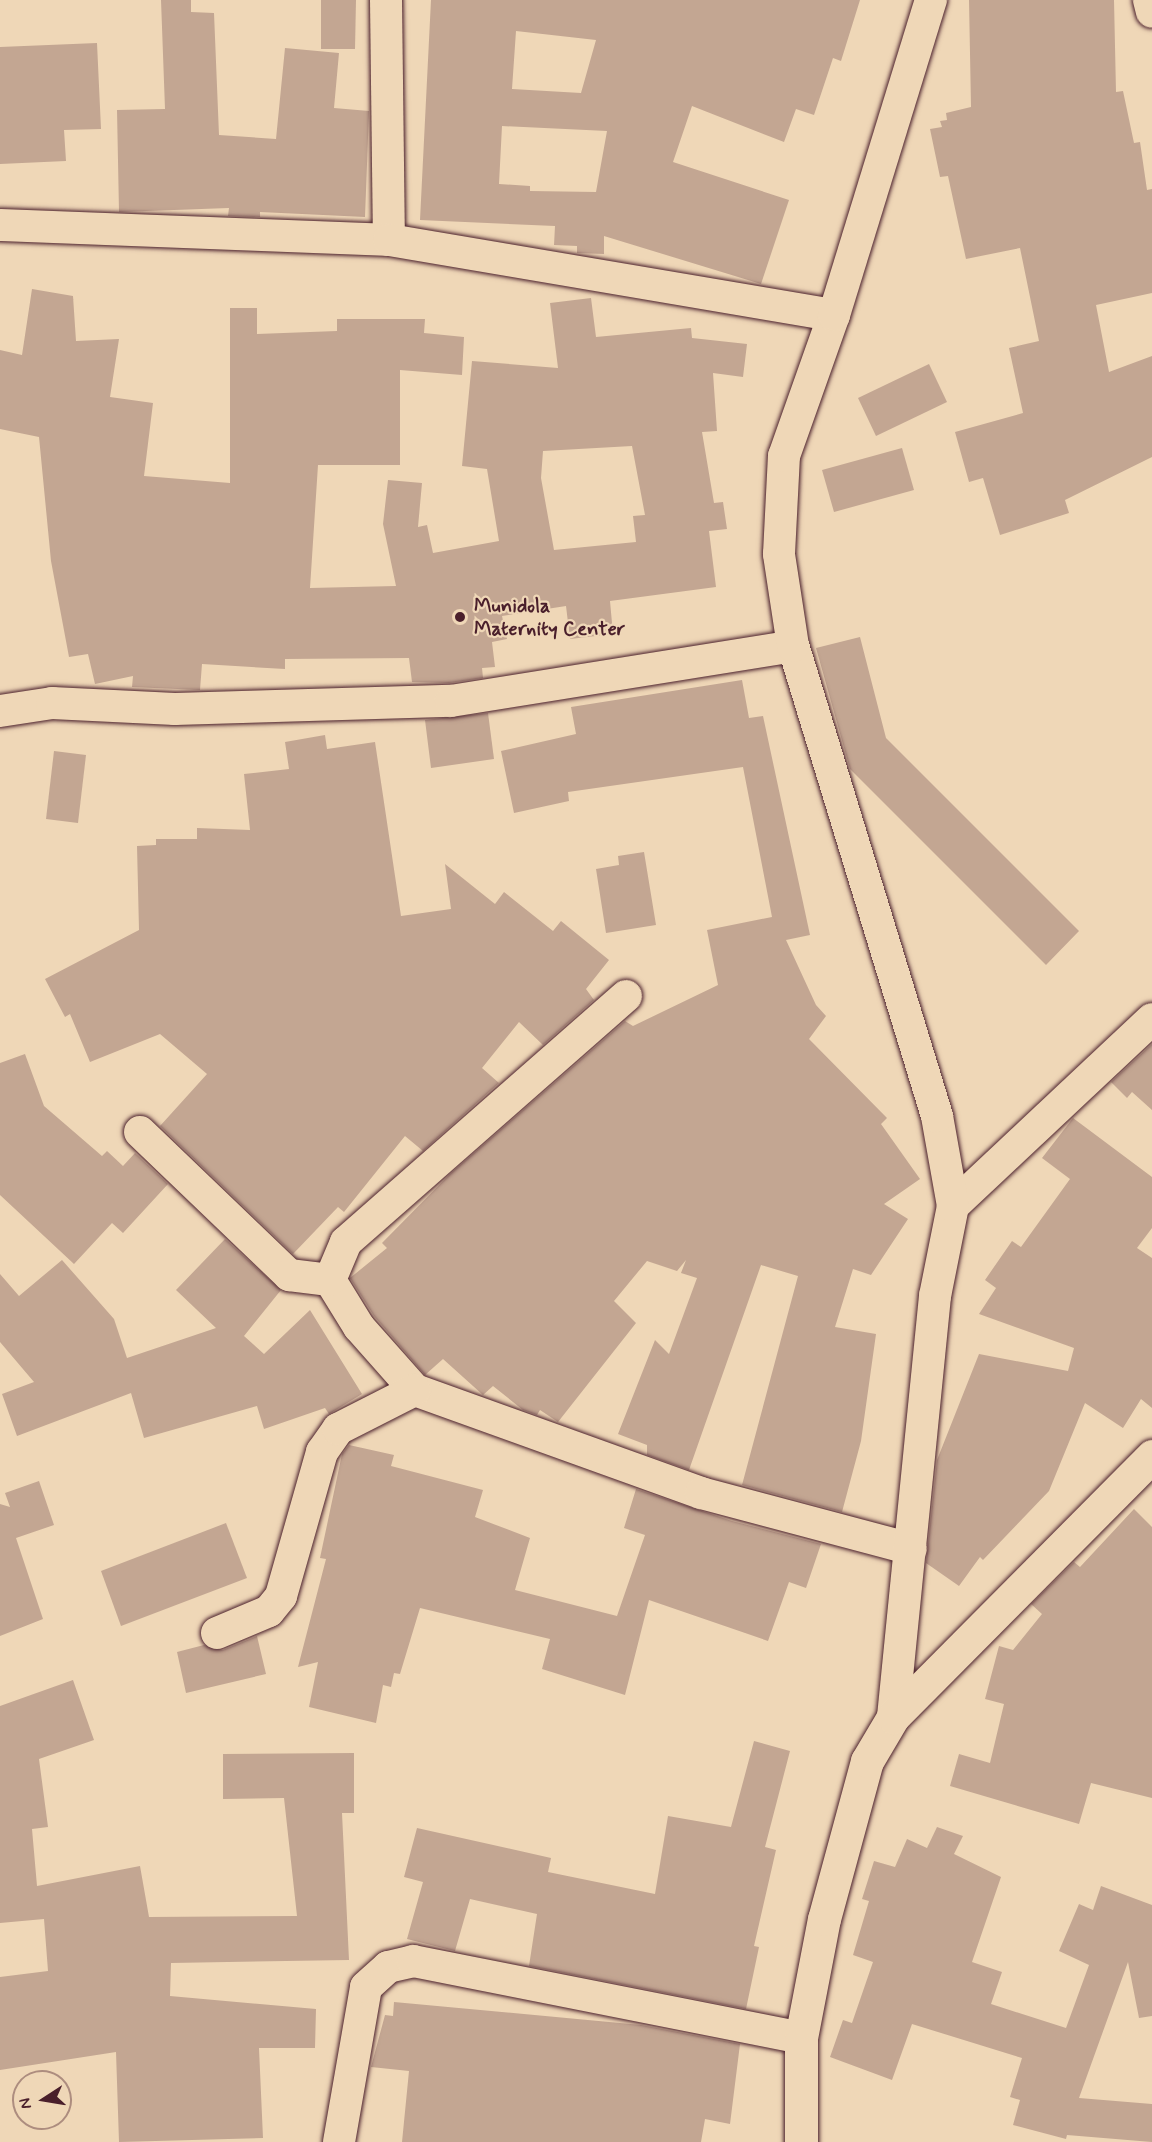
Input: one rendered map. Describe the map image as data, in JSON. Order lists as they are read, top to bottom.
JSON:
{
  "places": ["Munidola Maternity Center"],
  "north": "left"
}
